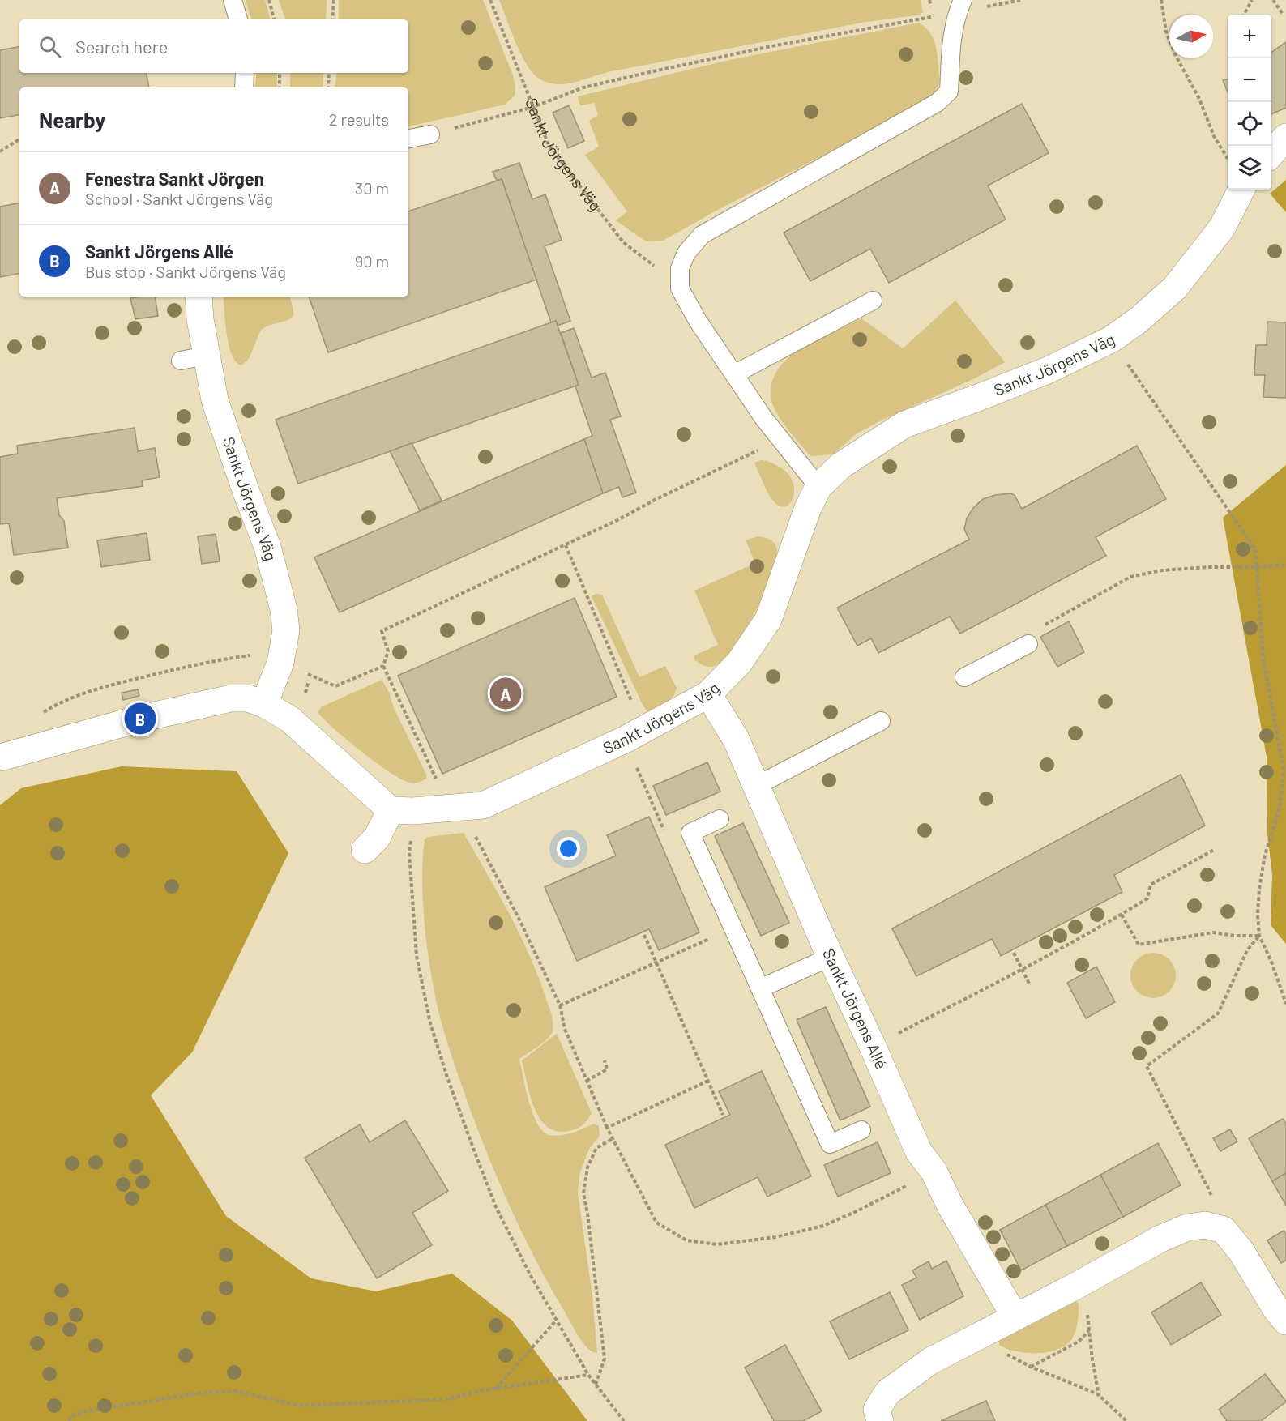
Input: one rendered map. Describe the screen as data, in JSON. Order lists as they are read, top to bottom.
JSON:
{
  "streets": {
    "street": ["Sankt Jörgens Väg", "Sankt Jörgens Allé"]
  },
  "crossings": [
    ["Sankt Jörgens Väg", "Sankt Jörgens Allé"]
  ],
  "north": "right",
  "page": {
    "map_buttons": ["+", "−"],
    "search": "Search here",
    "heading": ["Nearby", "2 results"],
    "list": [
      {
        "mark": "A",
        "name": "Fenestra Sankt Jörgen",
        "note": "School · Sankt Jörgens Väg",
        "value": "30 m"
      },
      {
        "mark": "B",
        "name": "Sankt Jörgens Allé",
        "note": "Bus stop · Sankt Jörgens Väg",
        "value": "90 m"
      }
    ],
    "pins": ["A", "B"]
  }
}
